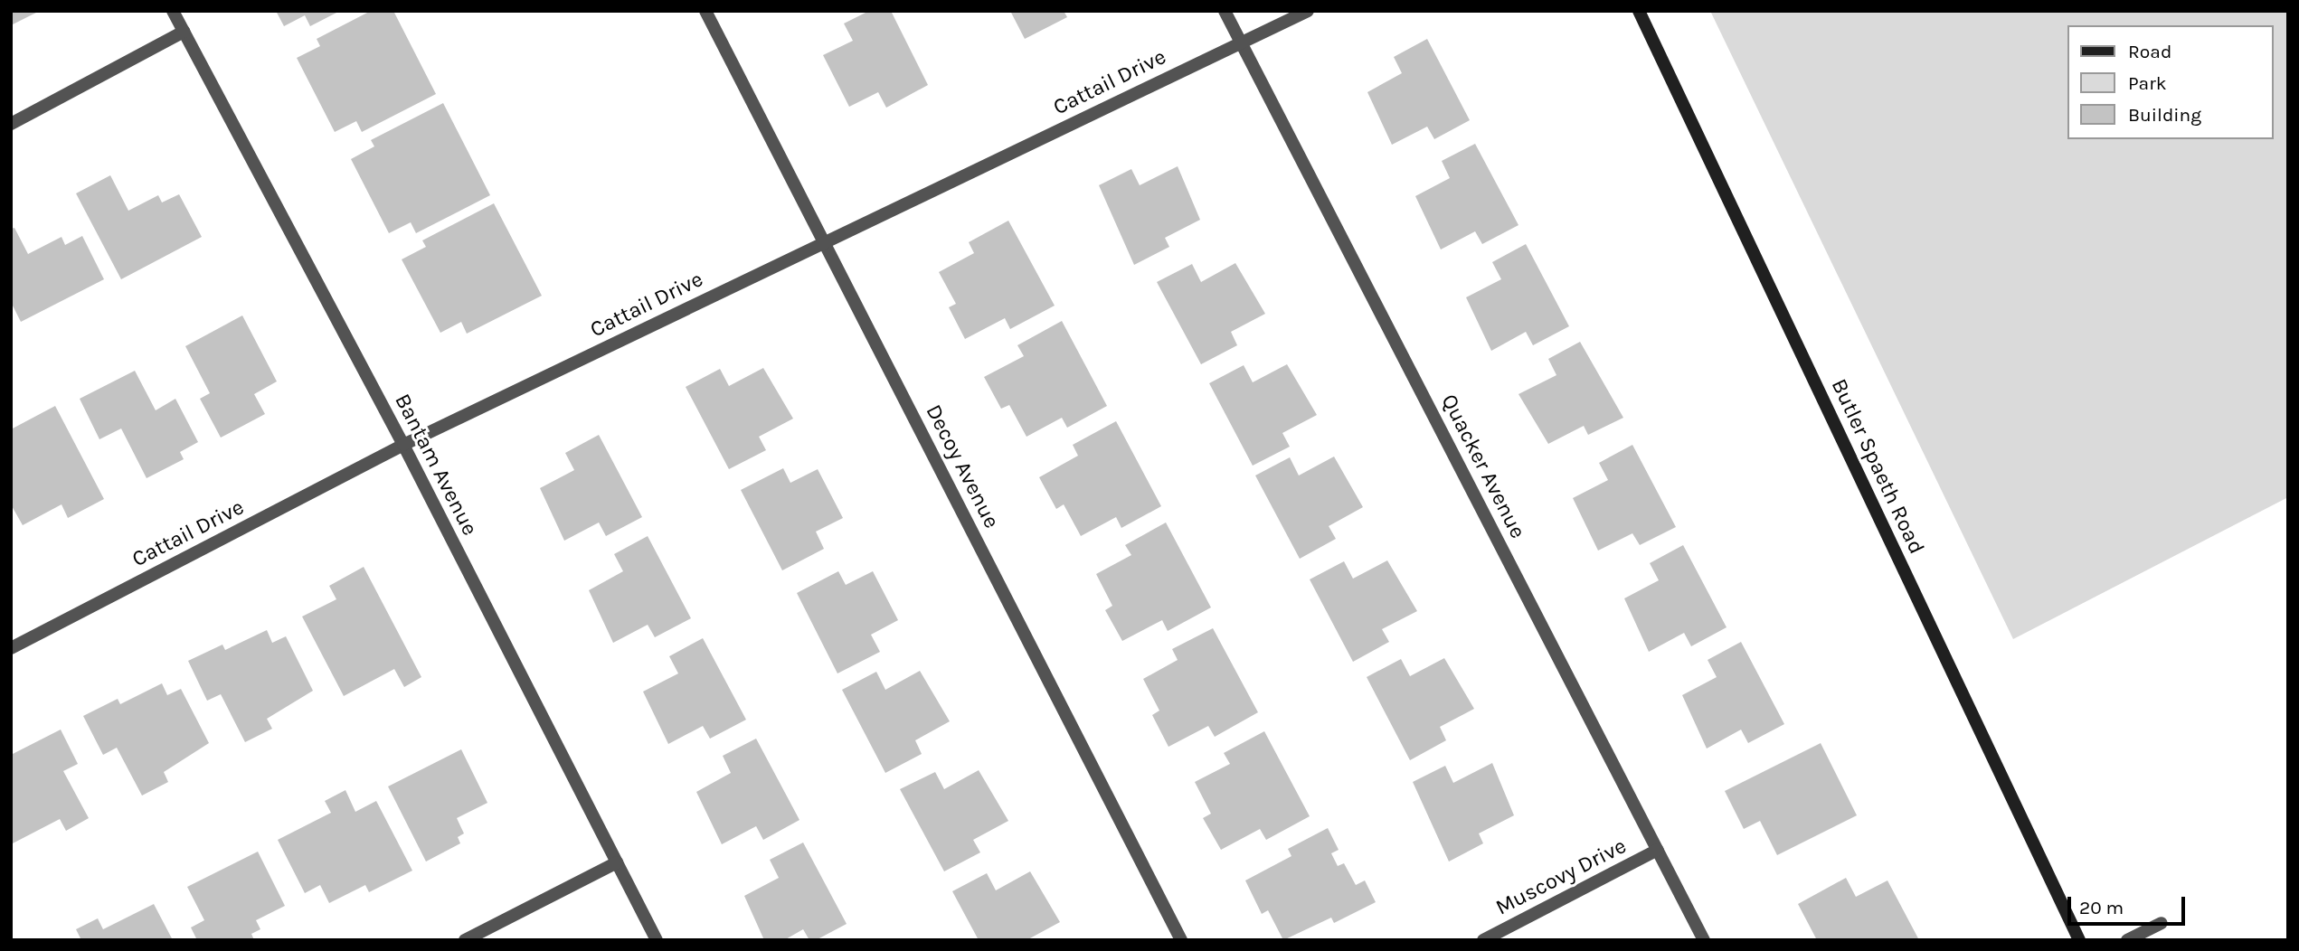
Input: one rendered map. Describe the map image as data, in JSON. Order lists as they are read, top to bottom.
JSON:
{
  "streets": {
    "main road": ["Butler Spaeth Road"],
    "street": [
      "Cattail Drive",
      "Bantam Avenue",
      "Decoy Avenue",
      "Quacker Avenue",
      "Muscovy Drive"
    ]
  },
  "crossings": [
    ["Cattail Drive", "Bantam Avenue"],
    ["Cattail Drive", "Decoy Avenue"],
    ["Cattail Drive", "Quacker Avenue"],
    ["Quacker Avenue", "Muscovy Drive"]
  ],
  "legend": ["Road", "Park", "Building"],
  "scale_bar": "20 m"
}
